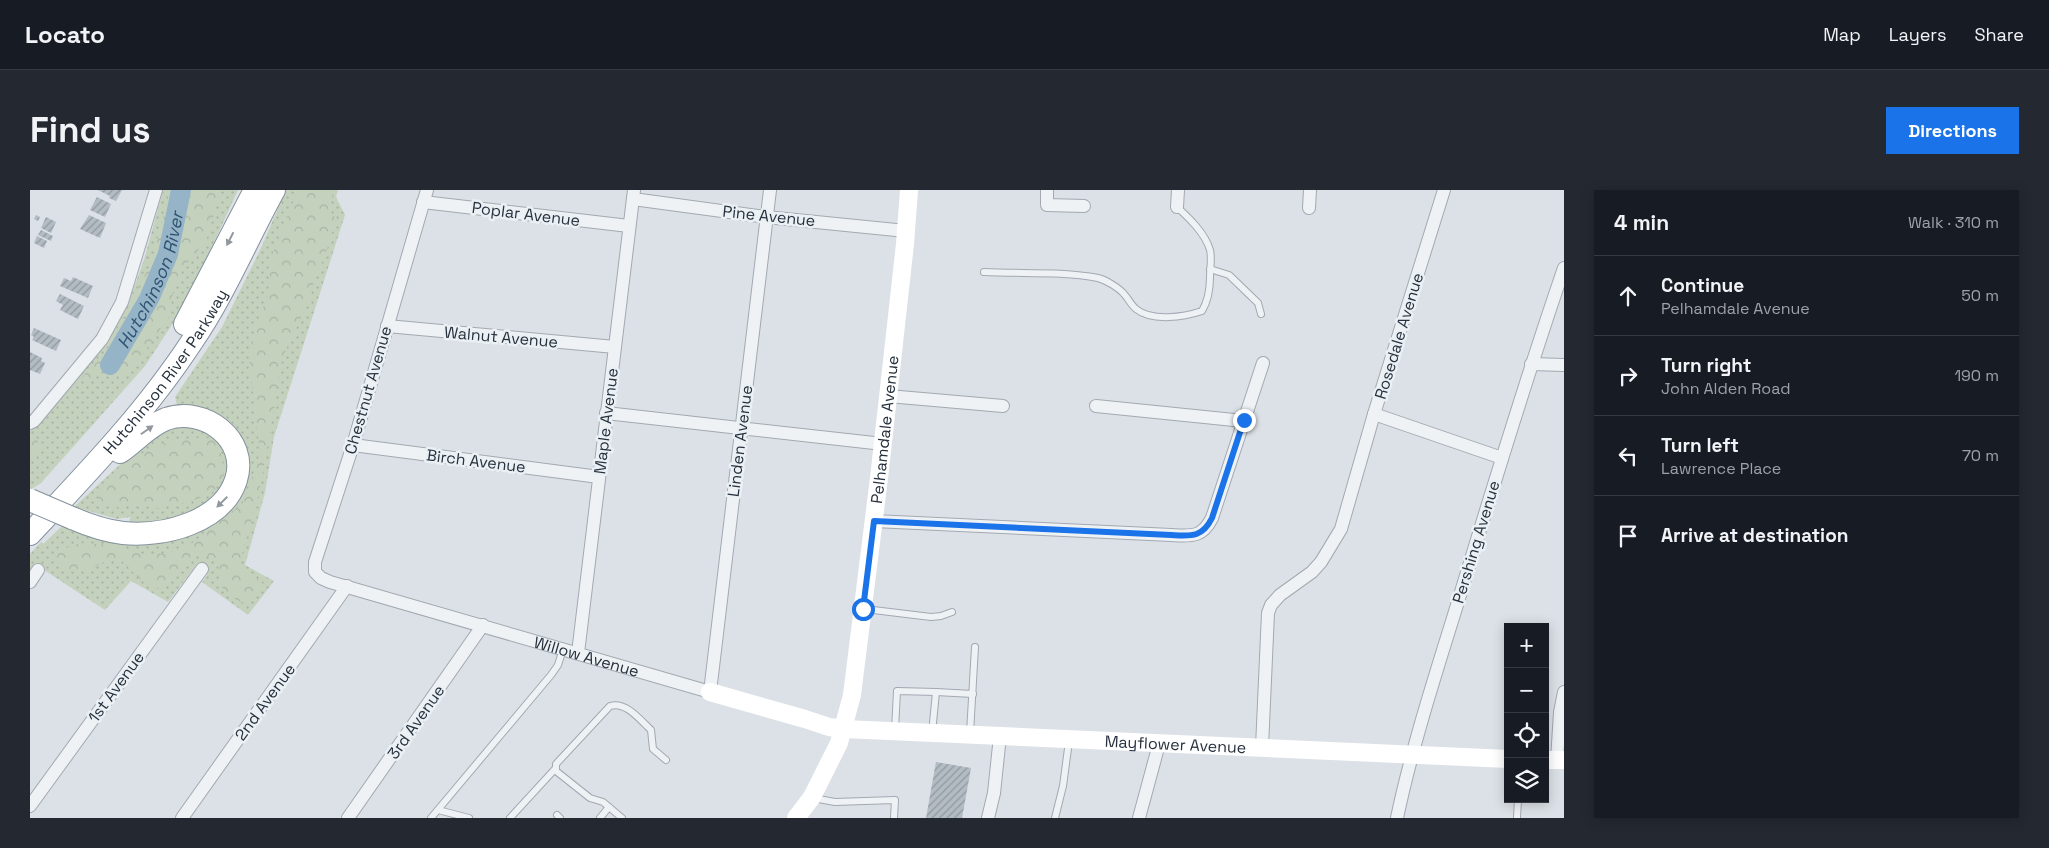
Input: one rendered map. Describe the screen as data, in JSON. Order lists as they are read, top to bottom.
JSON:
{
  "streets": {
    "highway": ["Hutchinson River Parkway"],
    "street": [
      "Poplar Avenue",
      "Pine Avenue",
      "Rosedale Avenue",
      "Walnut Avenue",
      "Chestnut Avenue",
      "Maple Avenue",
      "Pelhamdale Avenue",
      "Linden Avenue",
      "Birch Avenue",
      "Pershing Avenue",
      "Willow Avenue",
      "1st Avenue",
      "2nd Avenue",
      "3rd Avenue",
      "Mayflower Avenue"
    ]
  },
  "crossings": [
    ["Poplar Avenue", "Chestnut Avenue"],
    ["Poplar Avenue", "Maple Avenue"],
    ["Pine Avenue", "Maple Avenue"],
    ["Pine Avenue", "Pelhamdale Avenue"],
    ["Pine Avenue", "Linden Avenue"],
    ["Rosedale Avenue", "Mayflower Avenue"],
    ["Walnut Avenue", "Chestnut Avenue"],
    ["Walnut Avenue", "Maple Avenue"],
    ["Chestnut Avenue", "Birch Avenue"],
    ["Chestnut Avenue", "Willow Avenue"],
    ["Maple Avenue", "Birch Avenue"],
    ["Maple Avenue", "Willow Avenue"],
    ["Pelhamdale Avenue", "Willow Avenue"],
    ["Pelhamdale Avenue", "Mayflower Avenue"],
    ["Linden Avenue", "Willow Avenue"],
    ["Pershing Avenue", "Mayflower Avenue"],
    ["Willow Avenue", "2nd Avenue"],
    ["Willow Avenue", "3rd Avenue"],
    ["Willow Avenue", "Mayflower Avenue"]
  ],
  "water": ["Hutchinson River"],
  "page": {
    "header": "Locato",
    "nav": ["Map", "Layers", "Share"],
    "buttons": "Directions",
    "title": "Find us",
    "heading": ["4 min", "Walk · 310 m"],
    "list": [
      ["Continue", "Pelhamdale Avenue", "50 m"],
      ["Turn right", "John Alden Road", "190 m"],
      ["Turn left", "Lawrence Place", "70 m"],
      "Arrive at destination"
    ],
    "map_buttons": ["+", "−"]
  }
}
